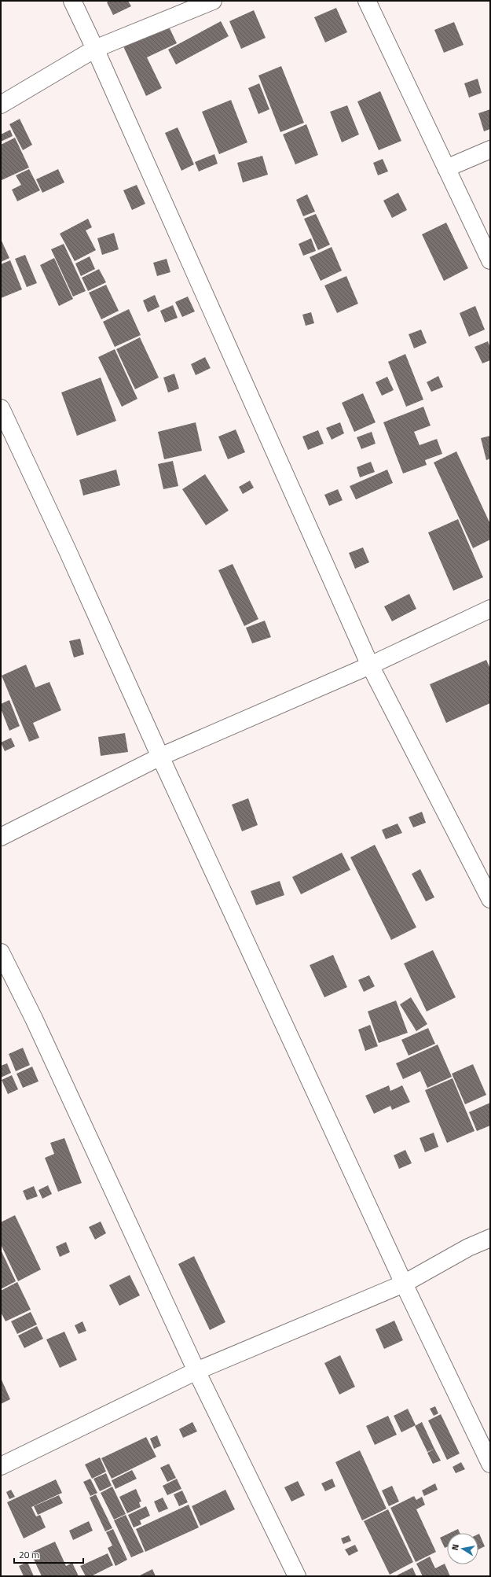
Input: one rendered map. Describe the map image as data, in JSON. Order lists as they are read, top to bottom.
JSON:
{
  "scale_bar": "20 m",
  "north": "left"
}
